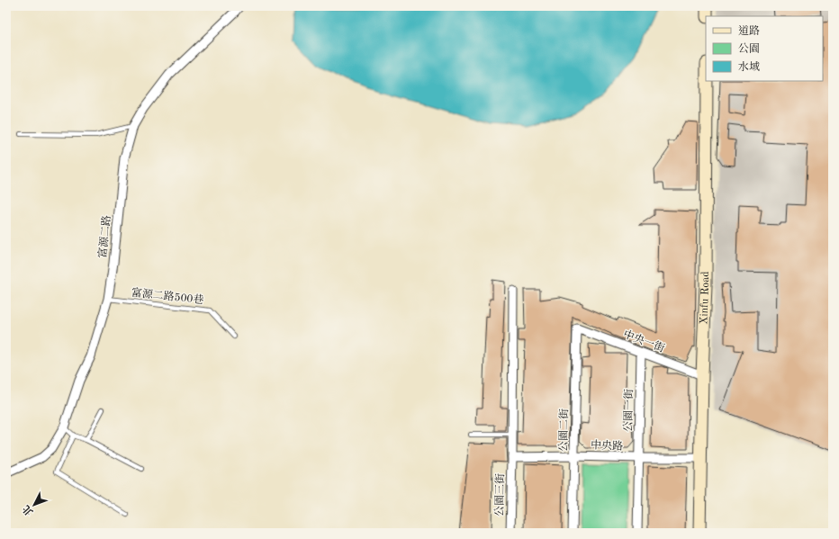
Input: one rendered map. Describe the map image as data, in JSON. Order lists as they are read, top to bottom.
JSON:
{
  "streets": {
    "street": [
      "富源二路",
      "Xinfu Road",
      "中央一街",
      "公園一街",
      "公園二街",
      "中央路",
      "公園三街"
    ],
    "lane": ["富源二路500巷"]
  },
  "crossings": [
    ["富源二路", "富源二路500巷"],
    ["Xinfu Road", "中央一街"],
    ["Xinfu Road", "中央路"],
    ["中央一街", "公園一街"],
    ["中央一街", "公園二街"],
    ["公園一街", "中央路"],
    ["公園二街", "中央路"],
    ["中央路", "公園三街"]
  ],
  "legend": ["道路", "公園", "水域"],
  "north": "bottom left"
}
